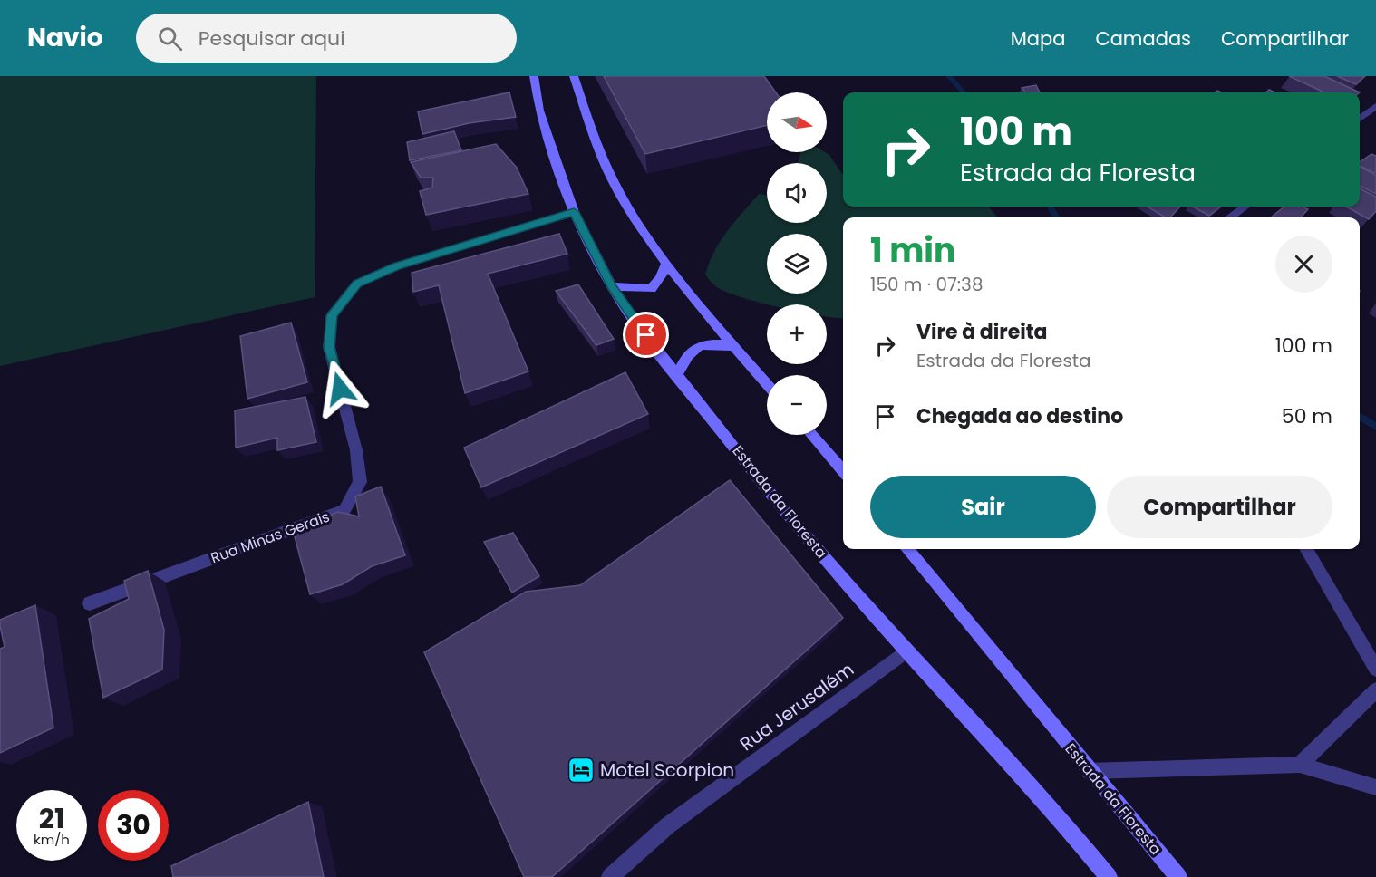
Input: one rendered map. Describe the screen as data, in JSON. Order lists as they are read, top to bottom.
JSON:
{
  "streets": {
    "main road": ["Estrada da Floresta"],
    "street": ["Rua Minas Gerais", "Rua Jerusalém"]
  },
  "crossings": [
    ["Estrada da Floresta", "Rua Minas Gerais"],
    ["Estrada da Floresta", "Rua Jerusalém"]
  ],
  "places": {
    "hotel": ["Motel Scorpion"]
  },
  "north": "right",
  "page": {
    "header": "Navio",
    "search": "Pesquisar aqui",
    "nav": ["Mapa", "Camadas", "Compartilhar"],
    "map_buttons": ["+", "−"],
    "turn": ["100 m", "Estrada da Floresta"],
    "heading": ["1 min", "150 m · 07:38"],
    "list": [
      {
        "name": "Vire à direita",
        "note": "Estrada da Floresta",
        "value": "100 m"
      },
      {
        "name": "Chegada ao destino",
        "value": "50 m"
      }
    ],
    "buttons": ["Sair", "Compartilhar"],
    "speed": "21 km/h",
    "limit": "30"
  }
}
